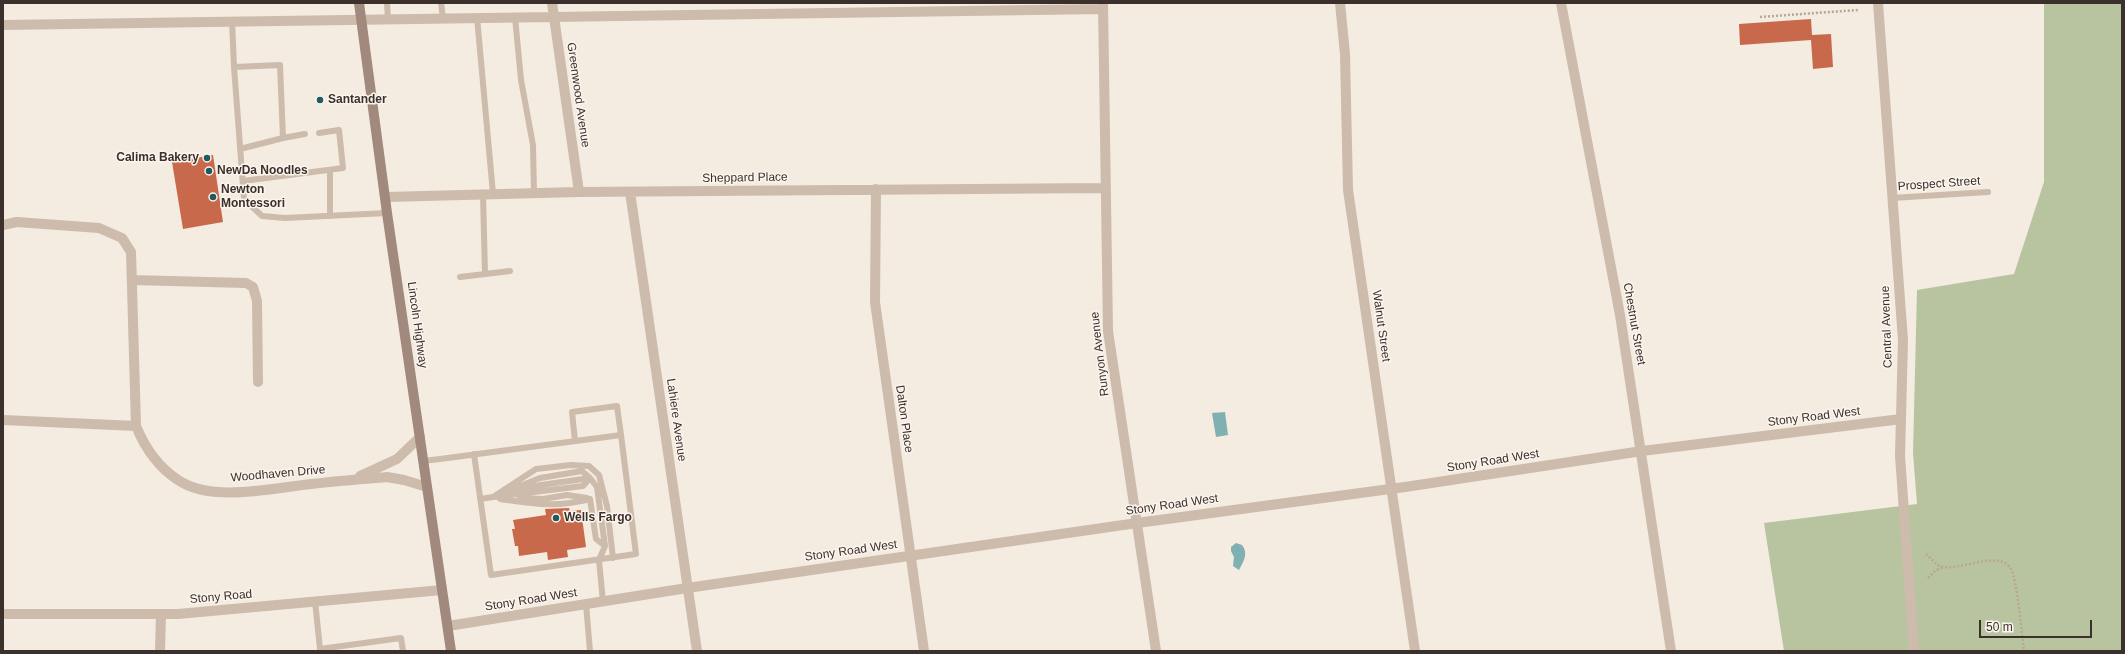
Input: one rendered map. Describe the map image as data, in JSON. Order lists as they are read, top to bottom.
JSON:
{
  "streets": {
    "main road": ["Lincoln Highway"],
    "street": [
      "Greenwood Avenue",
      "Sheppard Place",
      "Chestnut Street",
      "Walnut Street",
      "Central Avenue",
      "Runyon Avenue",
      "Stony Road West",
      "Dalton Place",
      "Lahiere Avenue",
      "Woodhaven Drive",
      "Stony Road"
    ],
    "lane": ["Prospect Street"]
  },
  "crossings": [
    ["Greenwood Avenue", "Sheppard Place"],
    ["Sheppard Place", "Lincoln Highway"],
    ["Sheppard Place", "Runyon Avenue"],
    ["Sheppard Place", "Dalton Place"],
    ["Sheppard Place", "Lahiere Avenue"],
    ["Prospect Street", "Central Avenue"],
    ["Chestnut Street", "Stony Road West"],
    ["Lincoln Highway", "Stony Road West"],
    ["Lincoln Highway", "Woodhaven Drive"],
    ["Lincoln Highway", "Stony Road"],
    ["Walnut Street", "Stony Road West"],
    ["Central Avenue", "Stony Road West"],
    ["Runyon Avenue", "Stony Road West"],
    ["Stony Road West", "Dalton Place"],
    ["Stony Road West", "Lahiere Avenue"]
  ],
  "places": [
    "Santander",
    "Calima Bakery",
    "NewDa Noodles",
    "Newton Montessori",
    "Wells Fargo"
  ],
  "scale_bar": "50 m"
}
